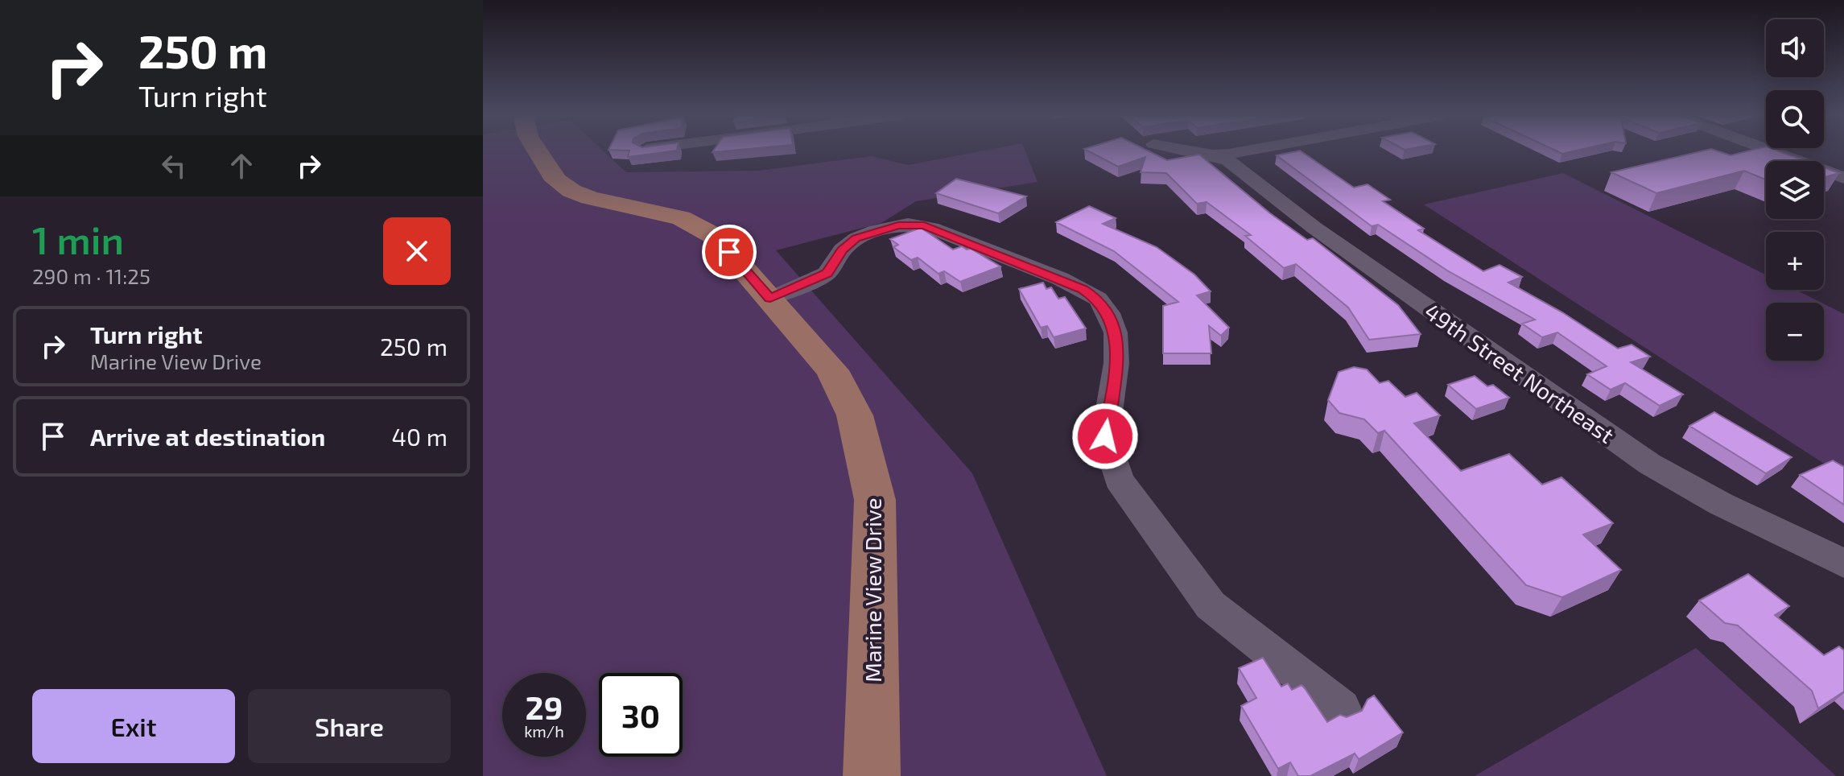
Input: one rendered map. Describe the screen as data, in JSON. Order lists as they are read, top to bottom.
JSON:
{
  "streets": {
    "main road": ["Marine View Drive"],
    "street": ["49th Street Northeast"]
  },
  "page": {
    "turn": ["250 m", "Turn right"],
    "map_buttons": ["+", "−"],
    "heading": ["1 min", "290 m · 11:25"],
    "list": [
      {
        "name": "Turn right",
        "note": "Marine View Drive",
        "value": "250 m"
      },
      {
        "name": "Arrive at destination",
        "value": "40 m"
      }
    ],
    "speed": "29 km/h",
    "limit": "30",
    "buttons": ["Exit", "Share"]
  }
}
